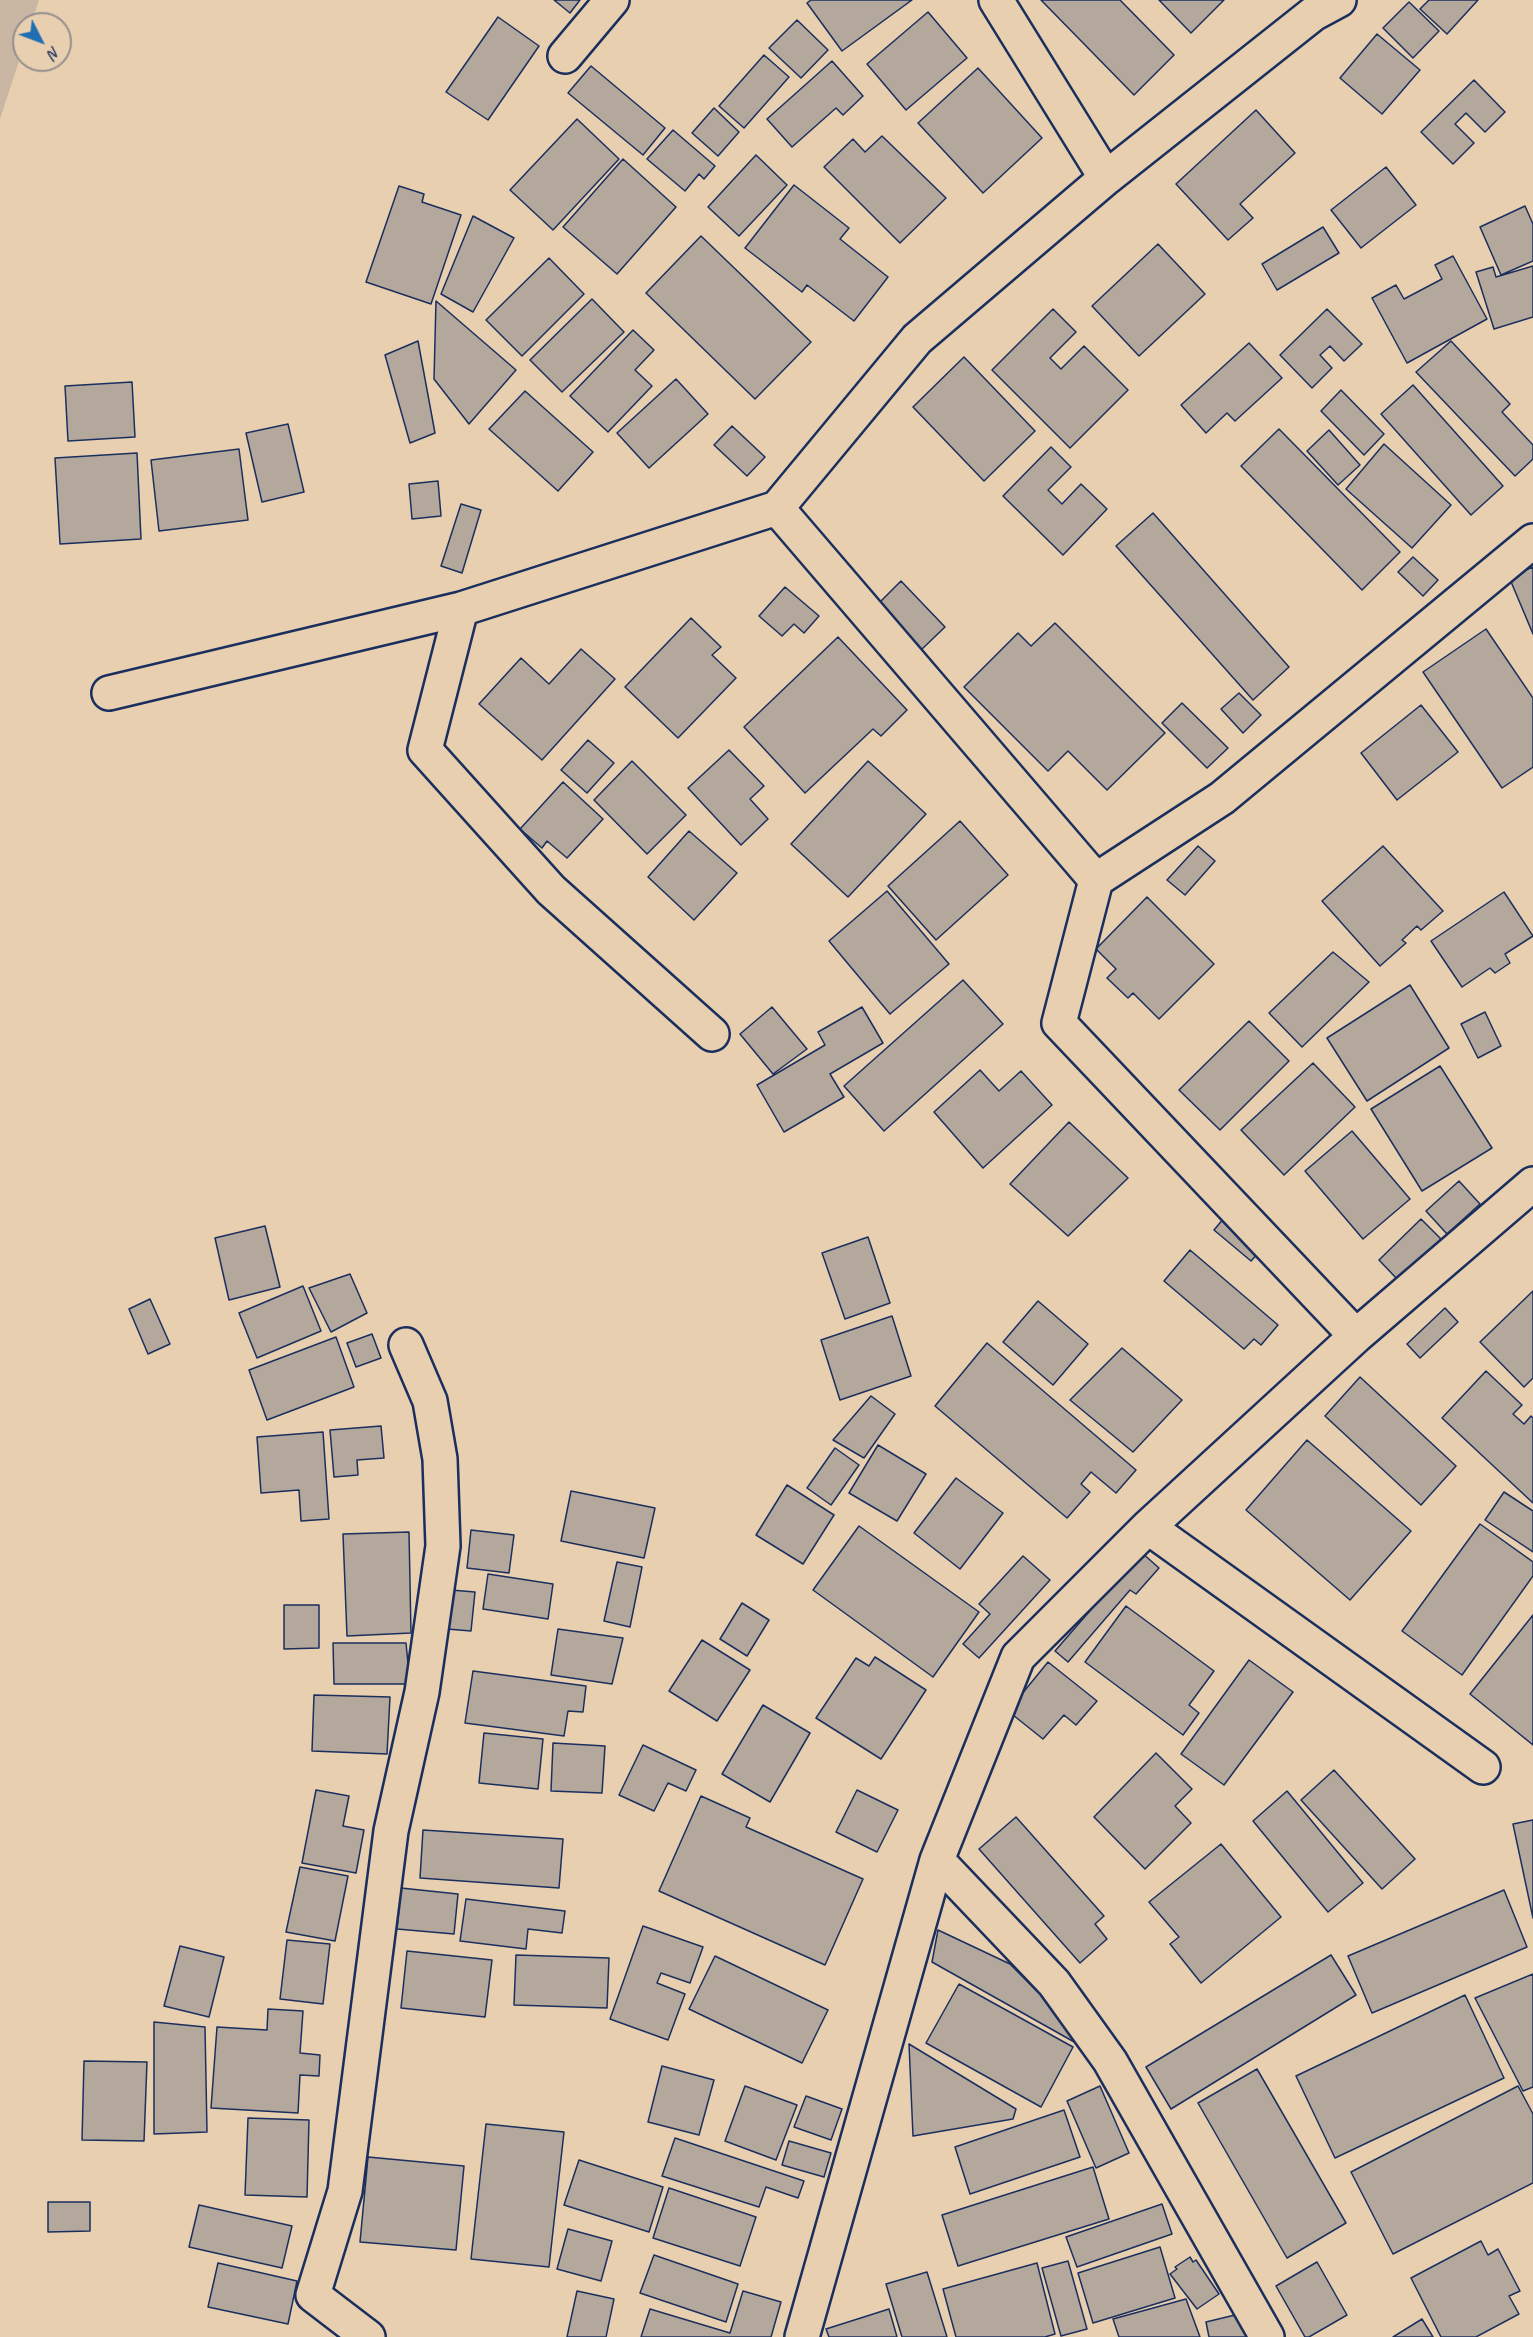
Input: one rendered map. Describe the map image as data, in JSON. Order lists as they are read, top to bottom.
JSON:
{
  "north": "bottom right"
}
